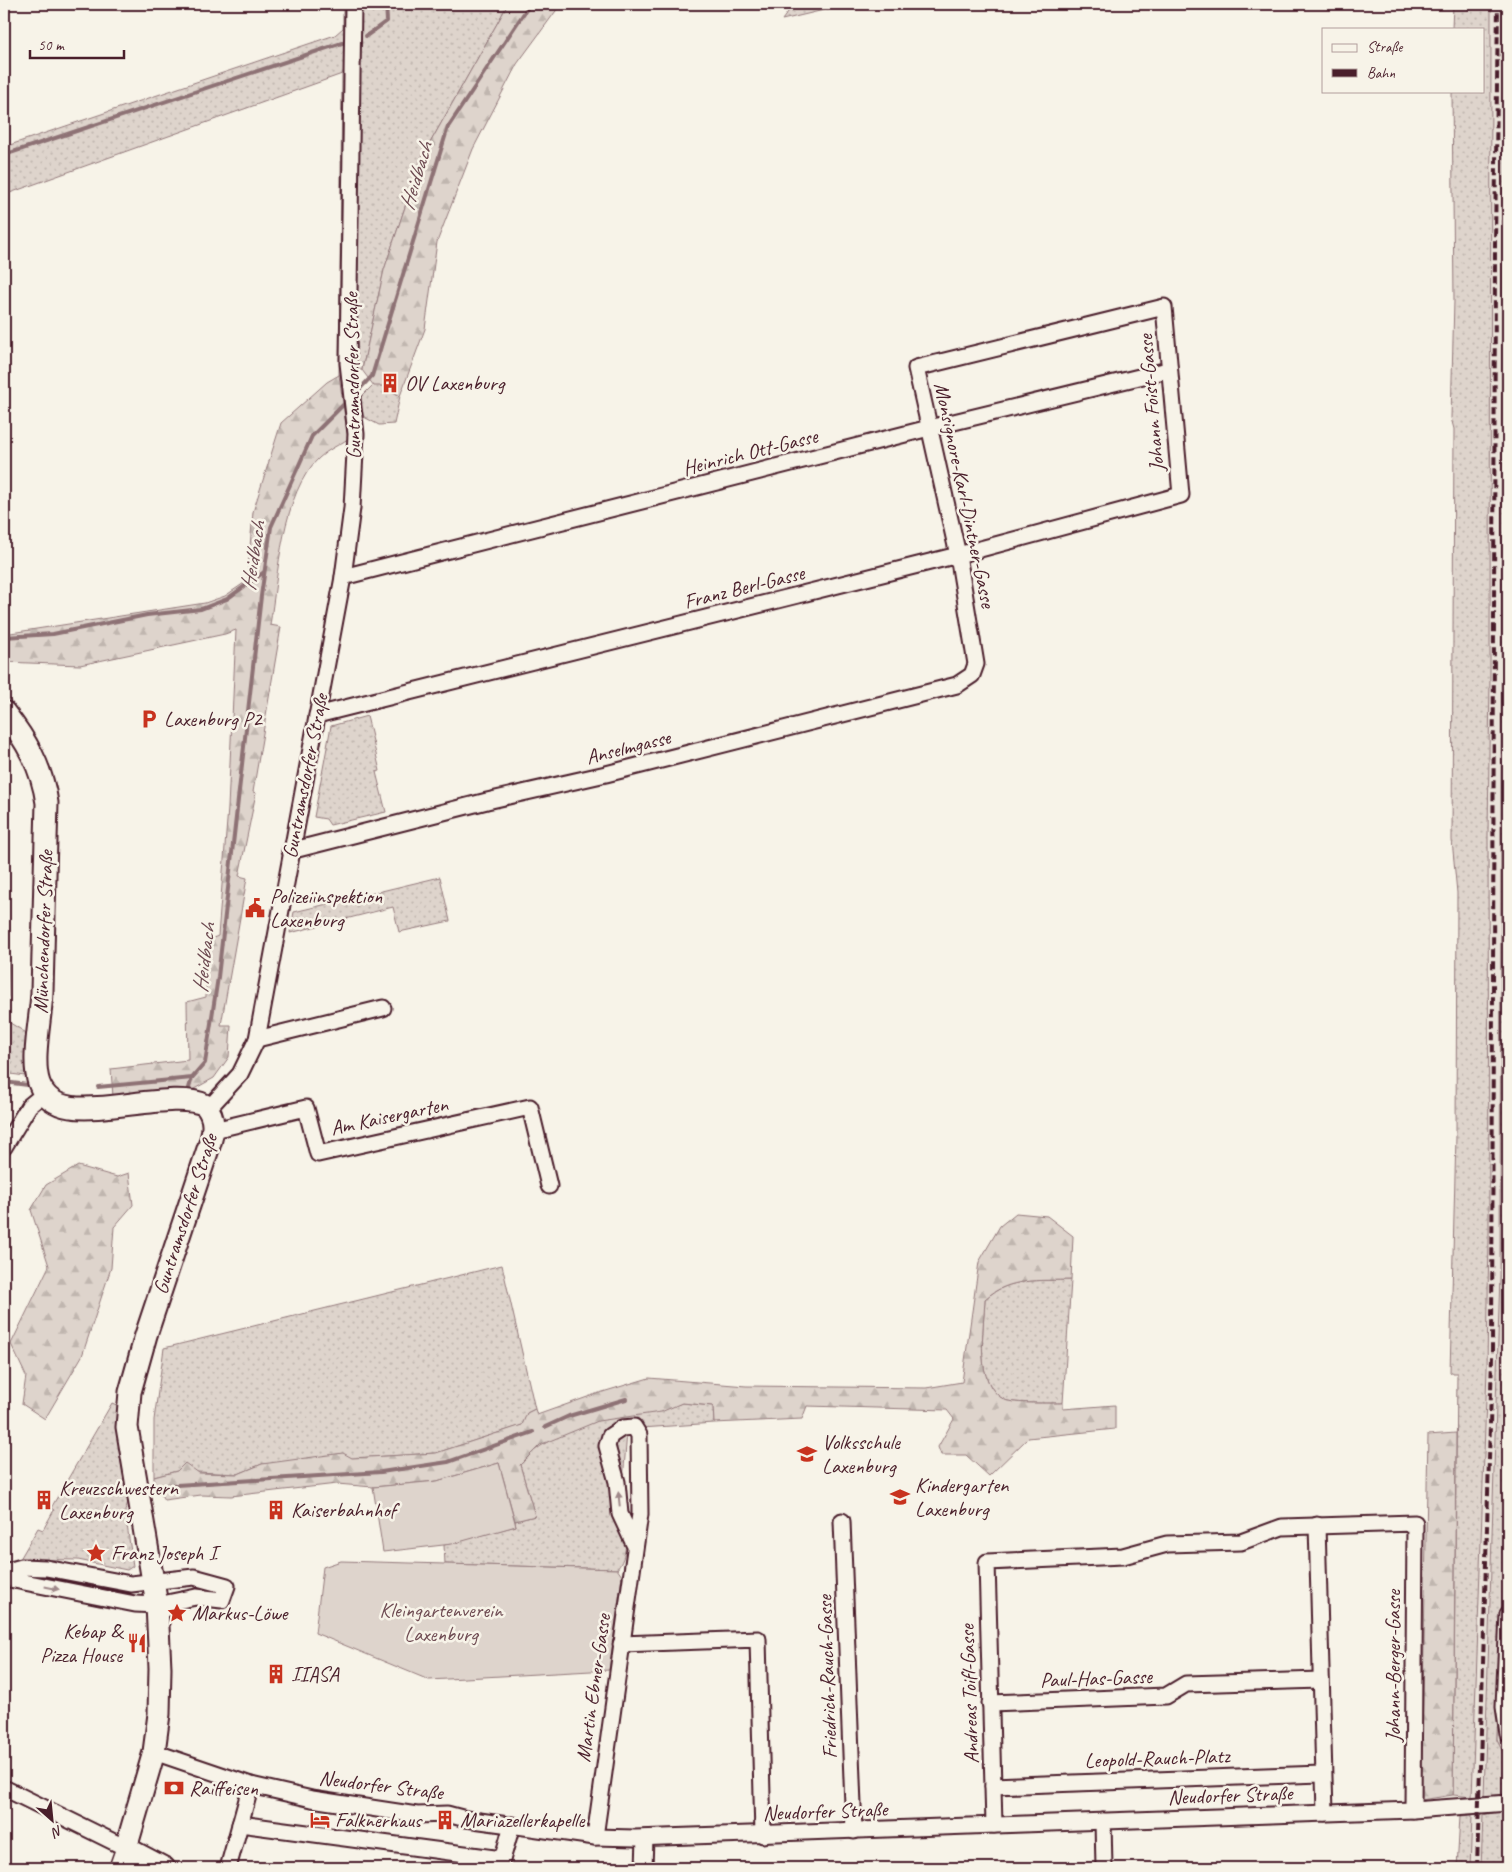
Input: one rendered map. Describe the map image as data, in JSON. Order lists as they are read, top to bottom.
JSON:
{
  "streets": {
    "main road": ["Guntramsdorfer Straße", "Münchendorfer Straße"],
    "street": [
      "Johann Foist-Gasse",
      "Heinrich Ott-Gasse",
      "Monsignore-Karl-Dintner-Gasse",
      "Franz Berl-Gasse",
      "Anselmgasse",
      "Am Kaisergarten",
      "Johann-Berger-Gasse",
      "Friedrich-Rauch-Gasse",
      "Paul-Has-Gasse",
      "Martin Ebner-Gasse",
      "Andreas Toifl-Gasse",
      "Leopold-Rauch-Platz",
      "Neudorfer Straße"
    ]
  },
  "crossings": [
    ["Guntramsdorfer Straße", "Heinrich Ott-Gasse"],
    ["Guntramsdorfer Straße", "Franz Berl-Gasse"],
    ["Guntramsdorfer Straße", "Anselmgasse"],
    ["Guntramsdorfer Straße", "Am Kaisergarten"],
    ["Guntramsdorfer Straße", "Neudorfer Straße"],
    ["Johann Foist-Gasse", "Heinrich Ott-Gasse"],
    ["Johann Foist-Gasse", "Monsignore-Karl-Dintner-Gasse"],
    ["Johann Foist-Gasse", "Franz Berl-Gasse"],
    ["Heinrich Ott-Gasse", "Monsignore-Karl-Dintner-Gasse"],
    ["Monsignore-Karl-Dintner-Gasse", "Franz Berl-Gasse"],
    ["Monsignore-Karl-Dintner-Gasse", "Anselmgasse"],
    ["Johann-Berger-Gasse", "Andreas Toifl-Gasse"],
    ["Johann-Berger-Gasse", "Neudorfer Straße"],
    ["Friedrich-Rauch-Gasse", "Neudorfer Straße"],
    ["Paul-Has-Gasse", "Andreas Toifl-Gasse"],
    ["Martin Ebner-Gasse", "Neudorfer Straße"],
    ["Andreas Toifl-Gasse", "Leopold-Rauch-Platz"],
    ["Andreas Toifl-Gasse", "Neudorfer Straße"]
  ],
  "water": ["Heidbach"],
  "parks": ["Kleingartenverein Laxenburg"],
  "places": {
    "building": [
      "OV Laxenburg",
      "Kreuzschwestern Laxenburg",
      "Kaiserbahnhof",
      "IIASA",
      "Mariazellerkapelle"
    ],
    "parking": ["Laxenburg P2"],
    "public building": ["Polizeiinspektion Laxenburg"],
    "school or university": ["Volksschule Laxenburg", "Kindergarten Laxenburg"],
    "place": ["Franz Joseph I", "Markus-Löwe"],
    "restaurant": ["Kebap & Pizza House"],
    "bank": ["Raiffeisen"],
    "hotel": ["Falknerhaus"]
  },
  "legend": ["Straße", "Bahn"],
  "scale_bar": "50 m",
  "north": "bottom right"
}
